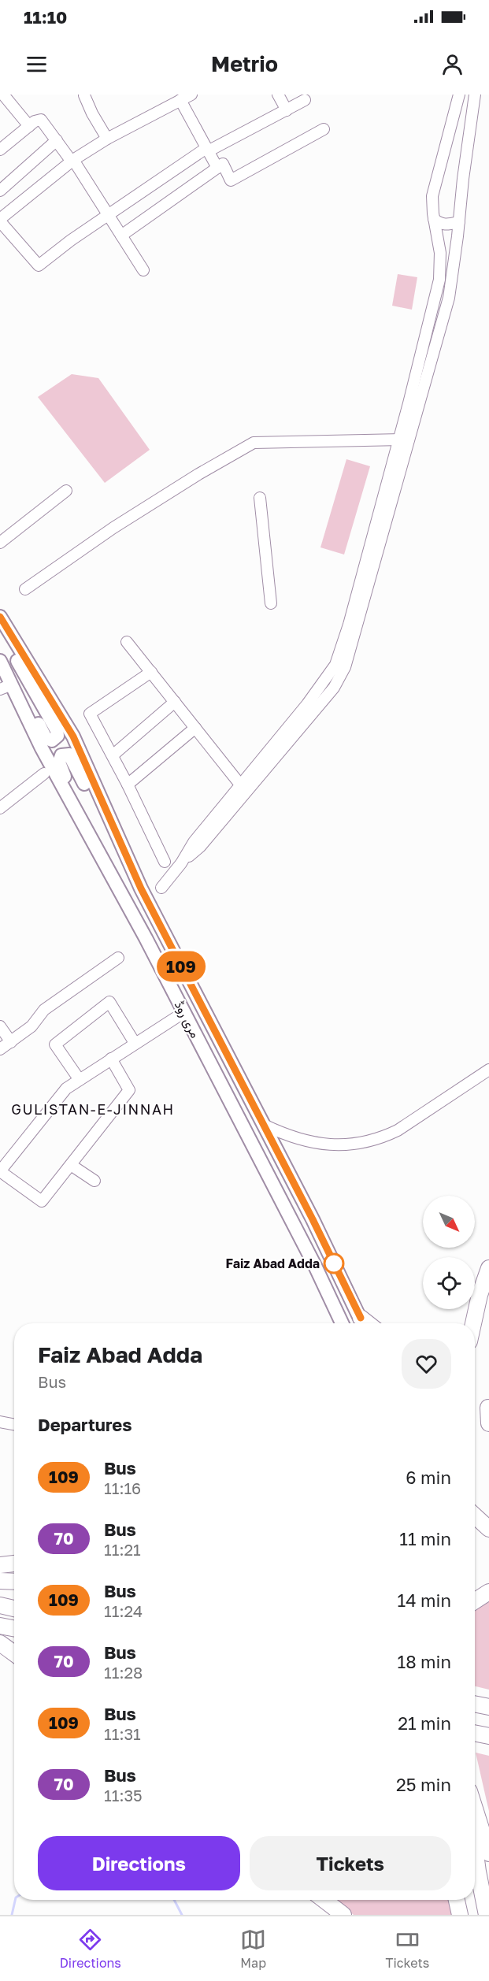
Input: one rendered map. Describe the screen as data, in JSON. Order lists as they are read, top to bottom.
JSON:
{
  "streets": {
    "main road": ["مری روڈ"]
  },
  "districts": ["GULISTAN-E-JINNAH"],
  "places": ["Faiz Abad Adda"],
  "lines": ["bus line 109"],
  "north": "bottom right",
  "page": {
    "status": "11:10",
    "header": "Metrio",
    "on_map": "109",
    "heading": [
      ["Faiz Abad Adda", "Bus"],
      "Departures"
    ],
    "list": [
      {
        "mark": "109",
        "name": "Bus",
        "note": "11:16",
        "value": "6 min"
      },
      {
        "mark": "70",
        "name": "Bus",
        "note": "11:21",
        "value": "11 min"
      },
      {
        "mark": "109",
        "name": "Bus",
        "note": "11:24",
        "value": "14 min"
      },
      {
        "mark": "70",
        "name": "Bus",
        "note": "11:28",
        "value": "18 min"
      },
      {
        "mark": "109",
        "name": "Bus",
        "note": "11:31",
        "value": "21 min"
      },
      {
        "mark": "70",
        "name": "Bus",
        "note": "11:35",
        "value": "25 min"
      }
    ],
    "buttons": ["Directions", "Tickets"],
    "tabs": ["Directions", "Map", "Tickets"]
  }
}
